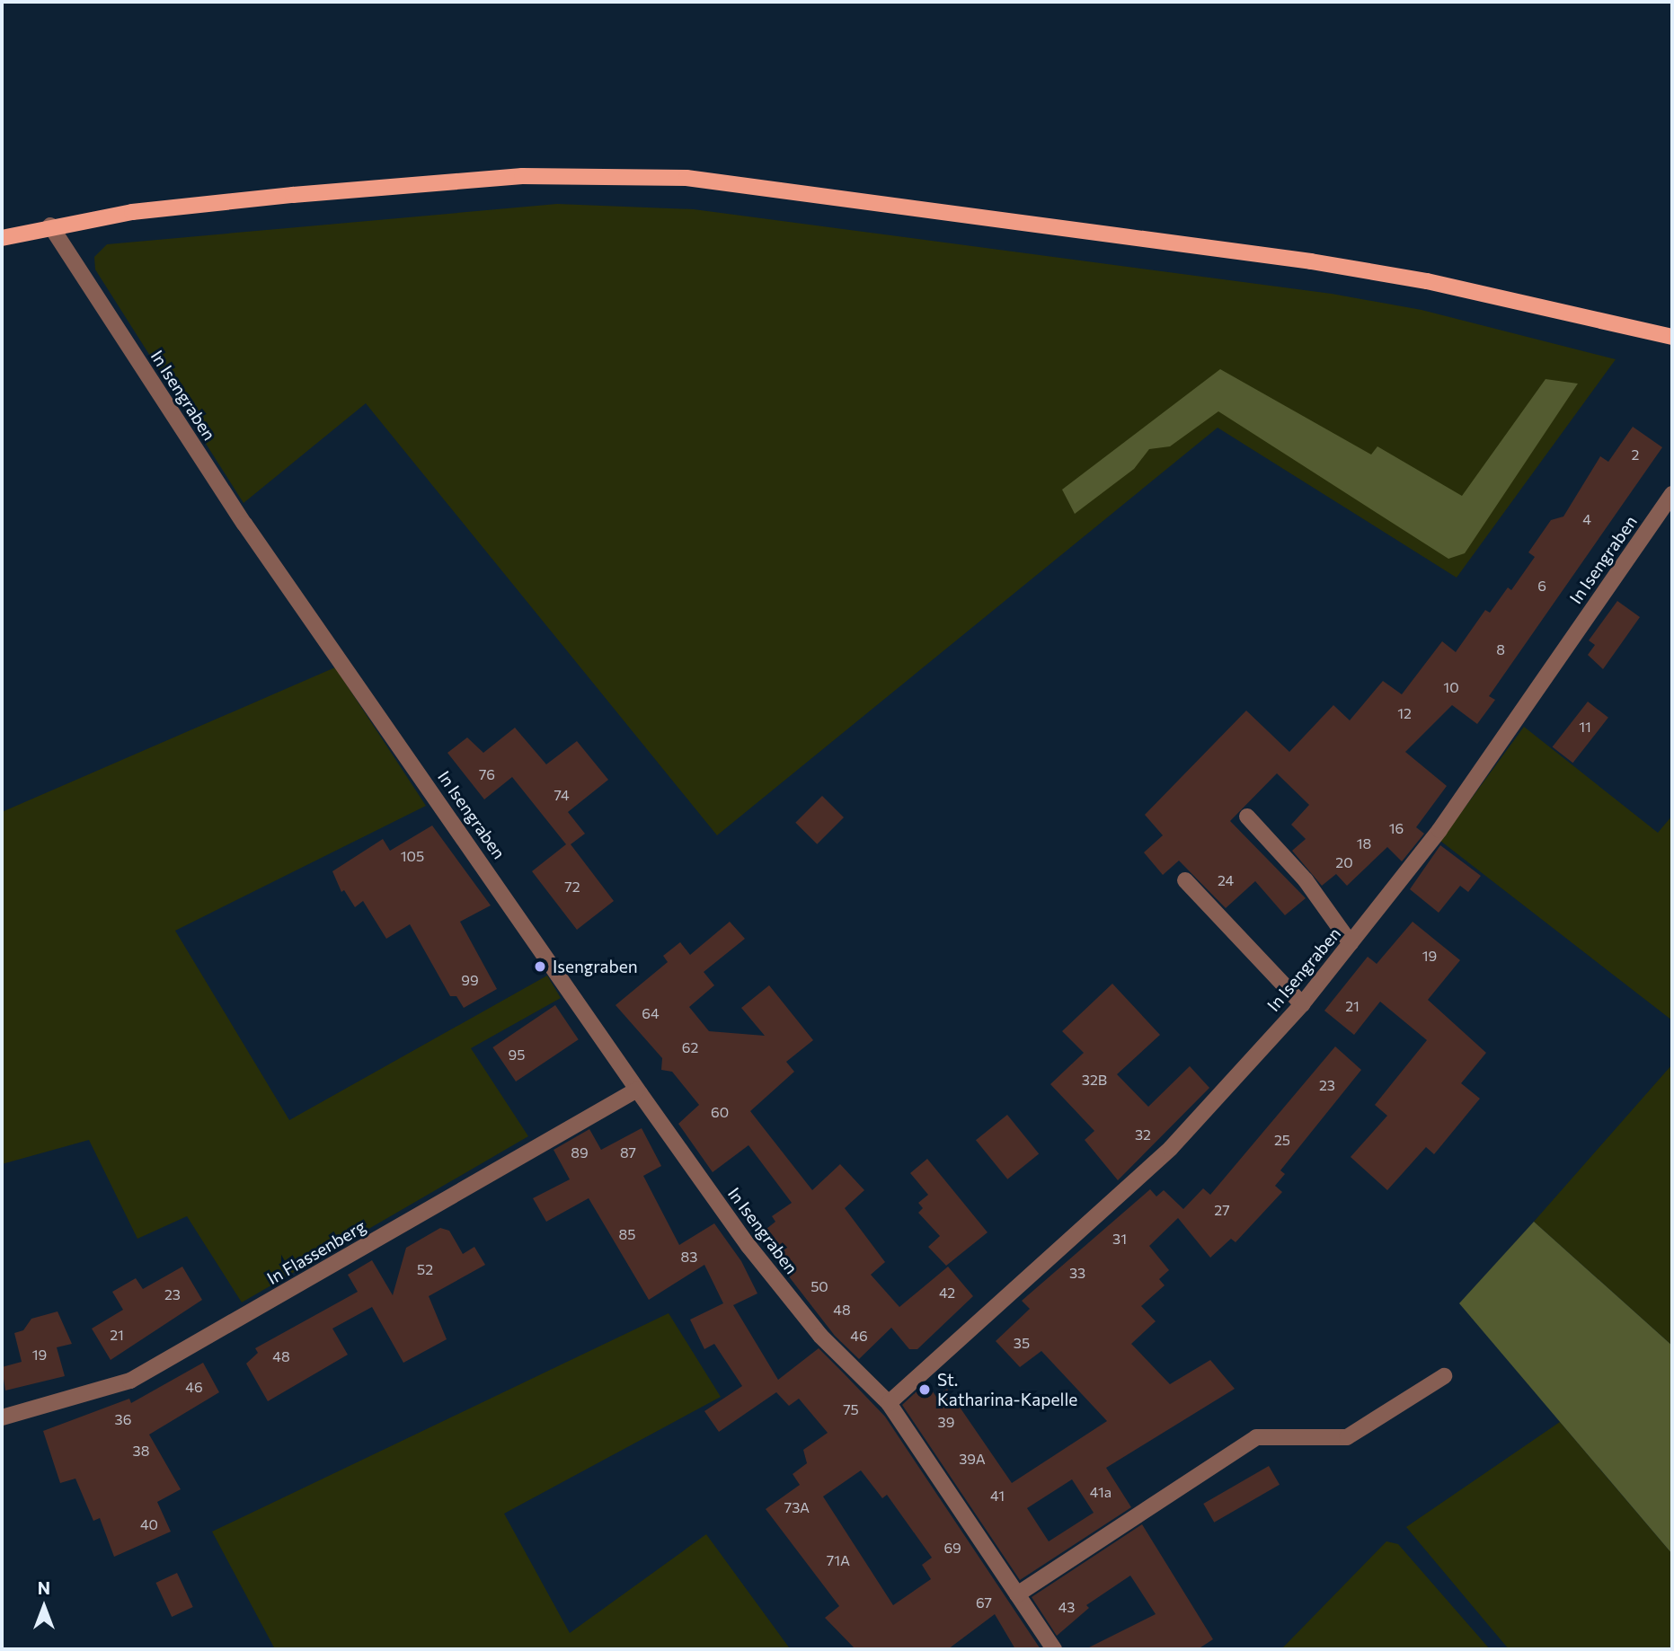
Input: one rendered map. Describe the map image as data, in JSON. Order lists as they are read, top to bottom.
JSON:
{
  "streets": {
    "street": ["In Isengraben", "In Flassenberg"]
  },
  "crossings": [
    ["In Isengraben", "In Flassenberg"]
  ],
  "places": ["Isengraben", "St. Katharina-Kapelle"],
  "house_numbers": [
    "2",
    "4",
    "6",
    "8",
    "10",
    "12",
    "11",
    "76",
    "74",
    "16",
    "18",
    "105",
    "20",
    "24",
    "72",
    "19",
    "99",
    "21",
    "64",
    "62",
    "95",
    "32B",
    "23",
    "60",
    "32",
    "25",
    "89",
    "87",
    "27",
    "85",
    "31",
    "83",
    "52",
    "33",
    "50",
    "42",
    "23",
    "48",
    "21",
    "46",
    "35",
    "19",
    "48",
    "46",
    "75",
    "36",
    "39",
    "38",
    "39A",
    "41a",
    "41",
    "73A",
    "40",
    "69",
    "71A",
    "67",
    "43"
  ],
  "north": "top"
}
